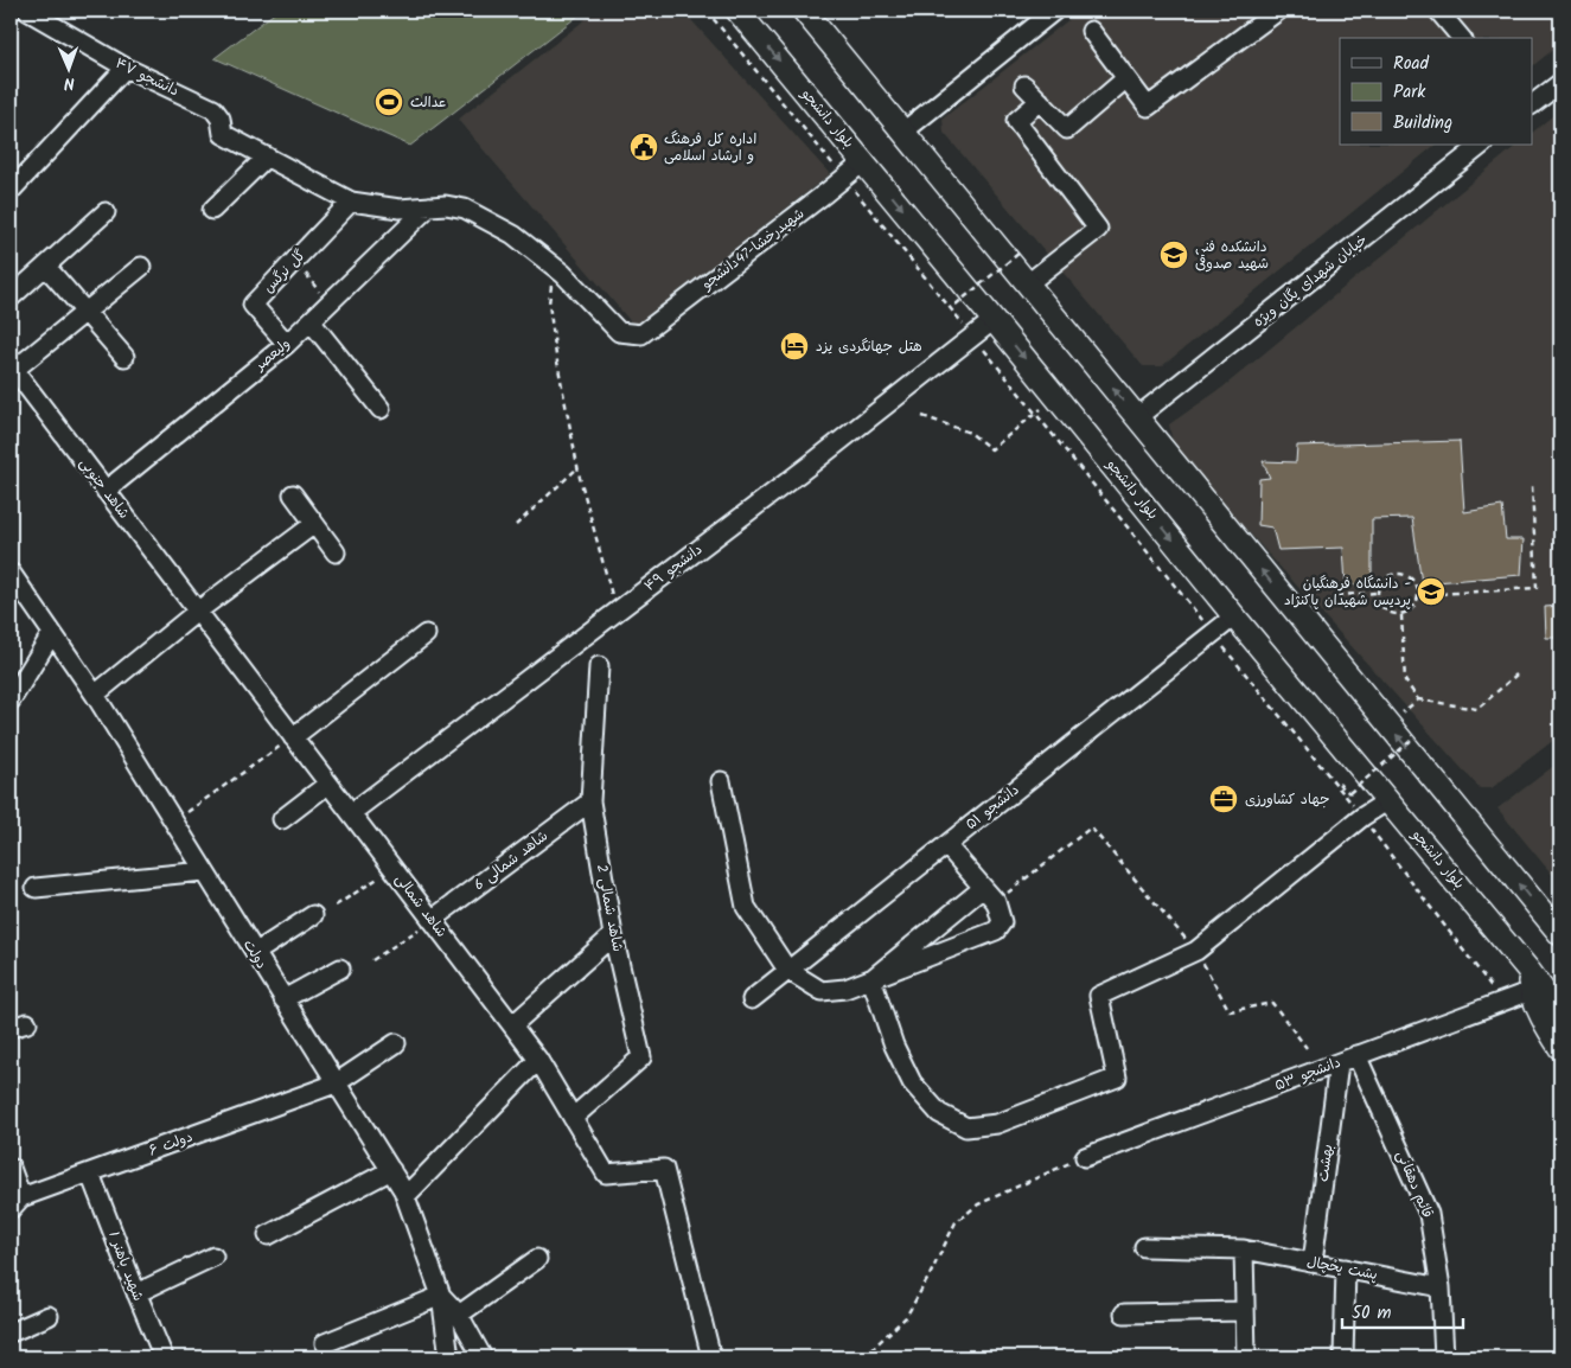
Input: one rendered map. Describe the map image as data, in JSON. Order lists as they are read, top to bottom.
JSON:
{
  "streets": {
    "main road": ["بلوار دانشجو"],
    "street": [
      "دانشجو ۴۷",
      "شهیدرخشا-47دانشجو",
      "گل نرگس",
      "خیابان شهدای یگان ویژه",
      "ولیعصر",
      "شاهد جنوبی",
      "دانشجو ۴۹",
      "دانشجو ۵۱",
      "شاهد شمالی 6",
      "شاهد شمالی",
      "شاهد شمالی 2",
      "دولت",
      "دانشجو ۵۳",
      "دولت ۶",
      "بهشت",
      "قائم دهقانی",
      "شهید باهنر 1",
      "پشت یخچال"
    ]
  },
  "crossings": [
    ["بلوار دانشجو", "شهیدرخشا-47دانشجو"],
    ["بلوار دانشجو", "دانشجو ۴۹"],
    ["بلوار دانشجو", "دانشجو ۵۱"],
    ["گل نرگس", "ولیعصر"],
    ["ولیعصر", "شاهد جنوبی"],
    ["شاهد جنوبی", "شاهد شمالی"],
    ["دانشجو ۴۹", "شاهد شمالی"],
    ["شاهد شمالی 6", "شاهد شمالی"],
    ["شاهد شمالی 6", "شاهد شمالی 2"],
    ["شاهد شمالی", "شاهد شمالی 2"],
    ["دولت", "دولت ۶"],
    ["دانشجو ۵۳", "بهشت"],
    ["دانشجو ۵۳", "قائم دهقانی"],
    ["دولت ۶", "شهید باهنر 1"],
    ["بهشت", "پشت یخچال"],
    ["قائم دهقانی", "پشت یخچال"]
  ],
  "places": {
    "sports": ["عدالت"],
    "public building": ["اداره کل فرهنگ و ارشاد اسلامی"],
    "school or university": ["دانشکده فنی شهید صدوقی", "دانشگاه فرهنگیان - پردیس شهیدان پاکنژاد"],
    "hotel": ["هتل جهانگردی یزد"],
    "office": ["جهاد کشاورزی"]
  },
  "legend": ["Road", "Park", "Building"],
  "scale_bar": "50 m",
  "north": "bottom"
}
